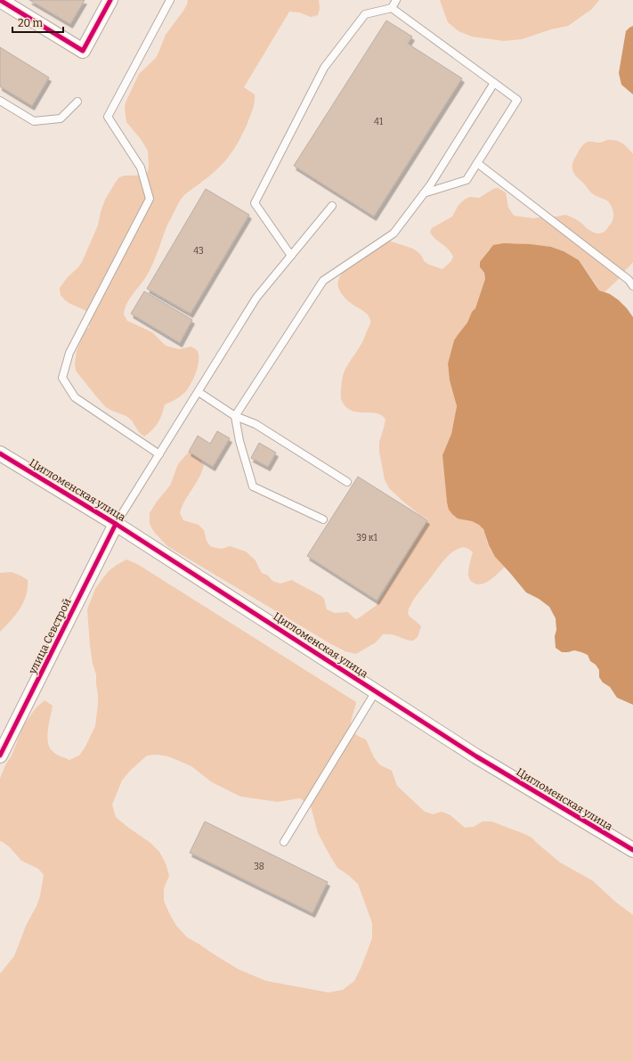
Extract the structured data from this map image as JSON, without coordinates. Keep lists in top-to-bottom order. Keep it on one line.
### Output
{"streets":{"street":["Цигломенская улица","улица Севстрой"]},"crossings":[["Цигломенская улица","улица Севстрой"]],"house_numbers":["41","43","39 к1","38"],"scale_bar":"20 m"}
